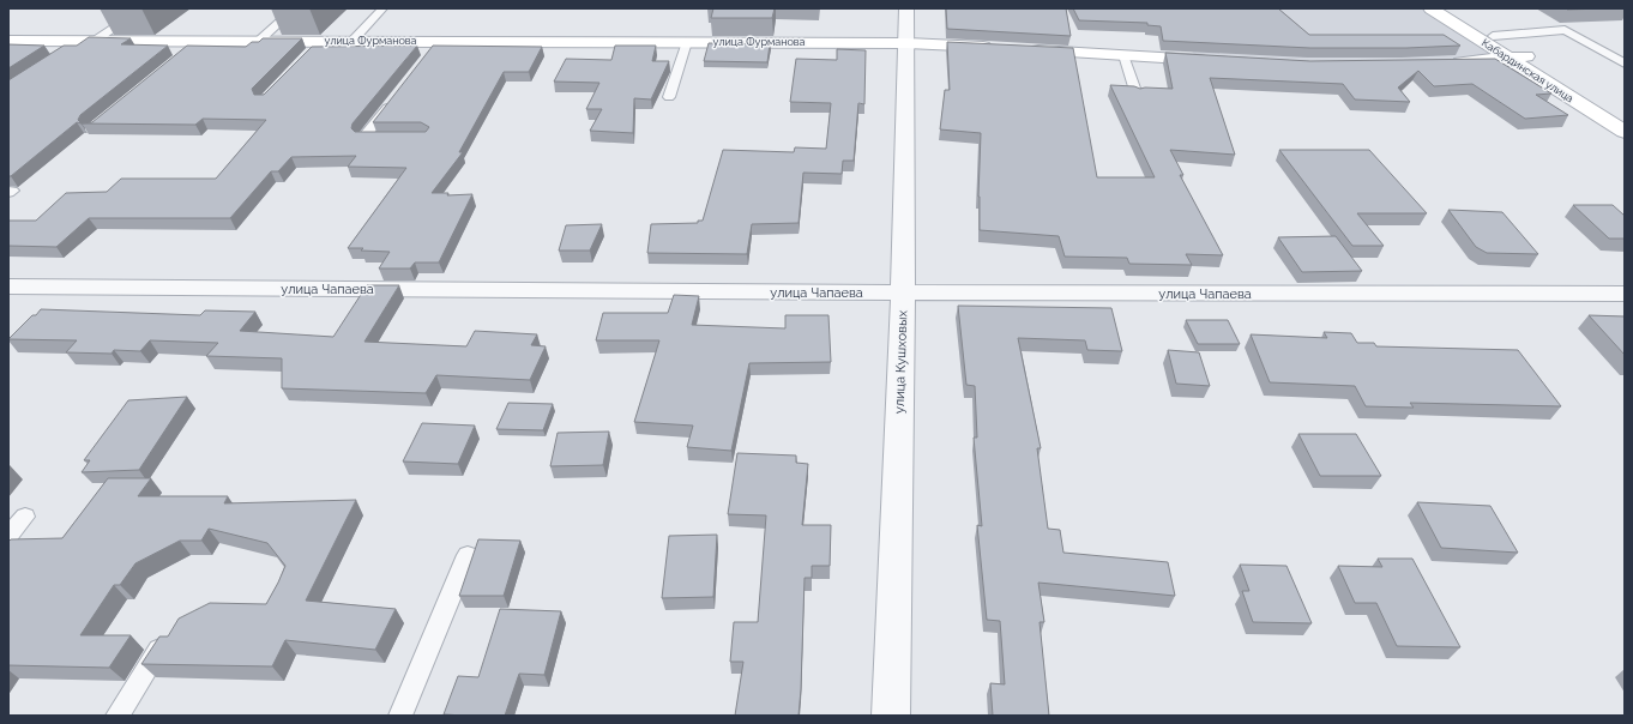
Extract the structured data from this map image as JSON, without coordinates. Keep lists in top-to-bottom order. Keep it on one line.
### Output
{"streets":{"street":["улица Фурманова","Кабардинская улица","улица Чапаева","улица Кушховых"]},"crossings":[["улица Фурманова","улица Кушховых"],["улица Чапаева","улица Кушховых"]]}
